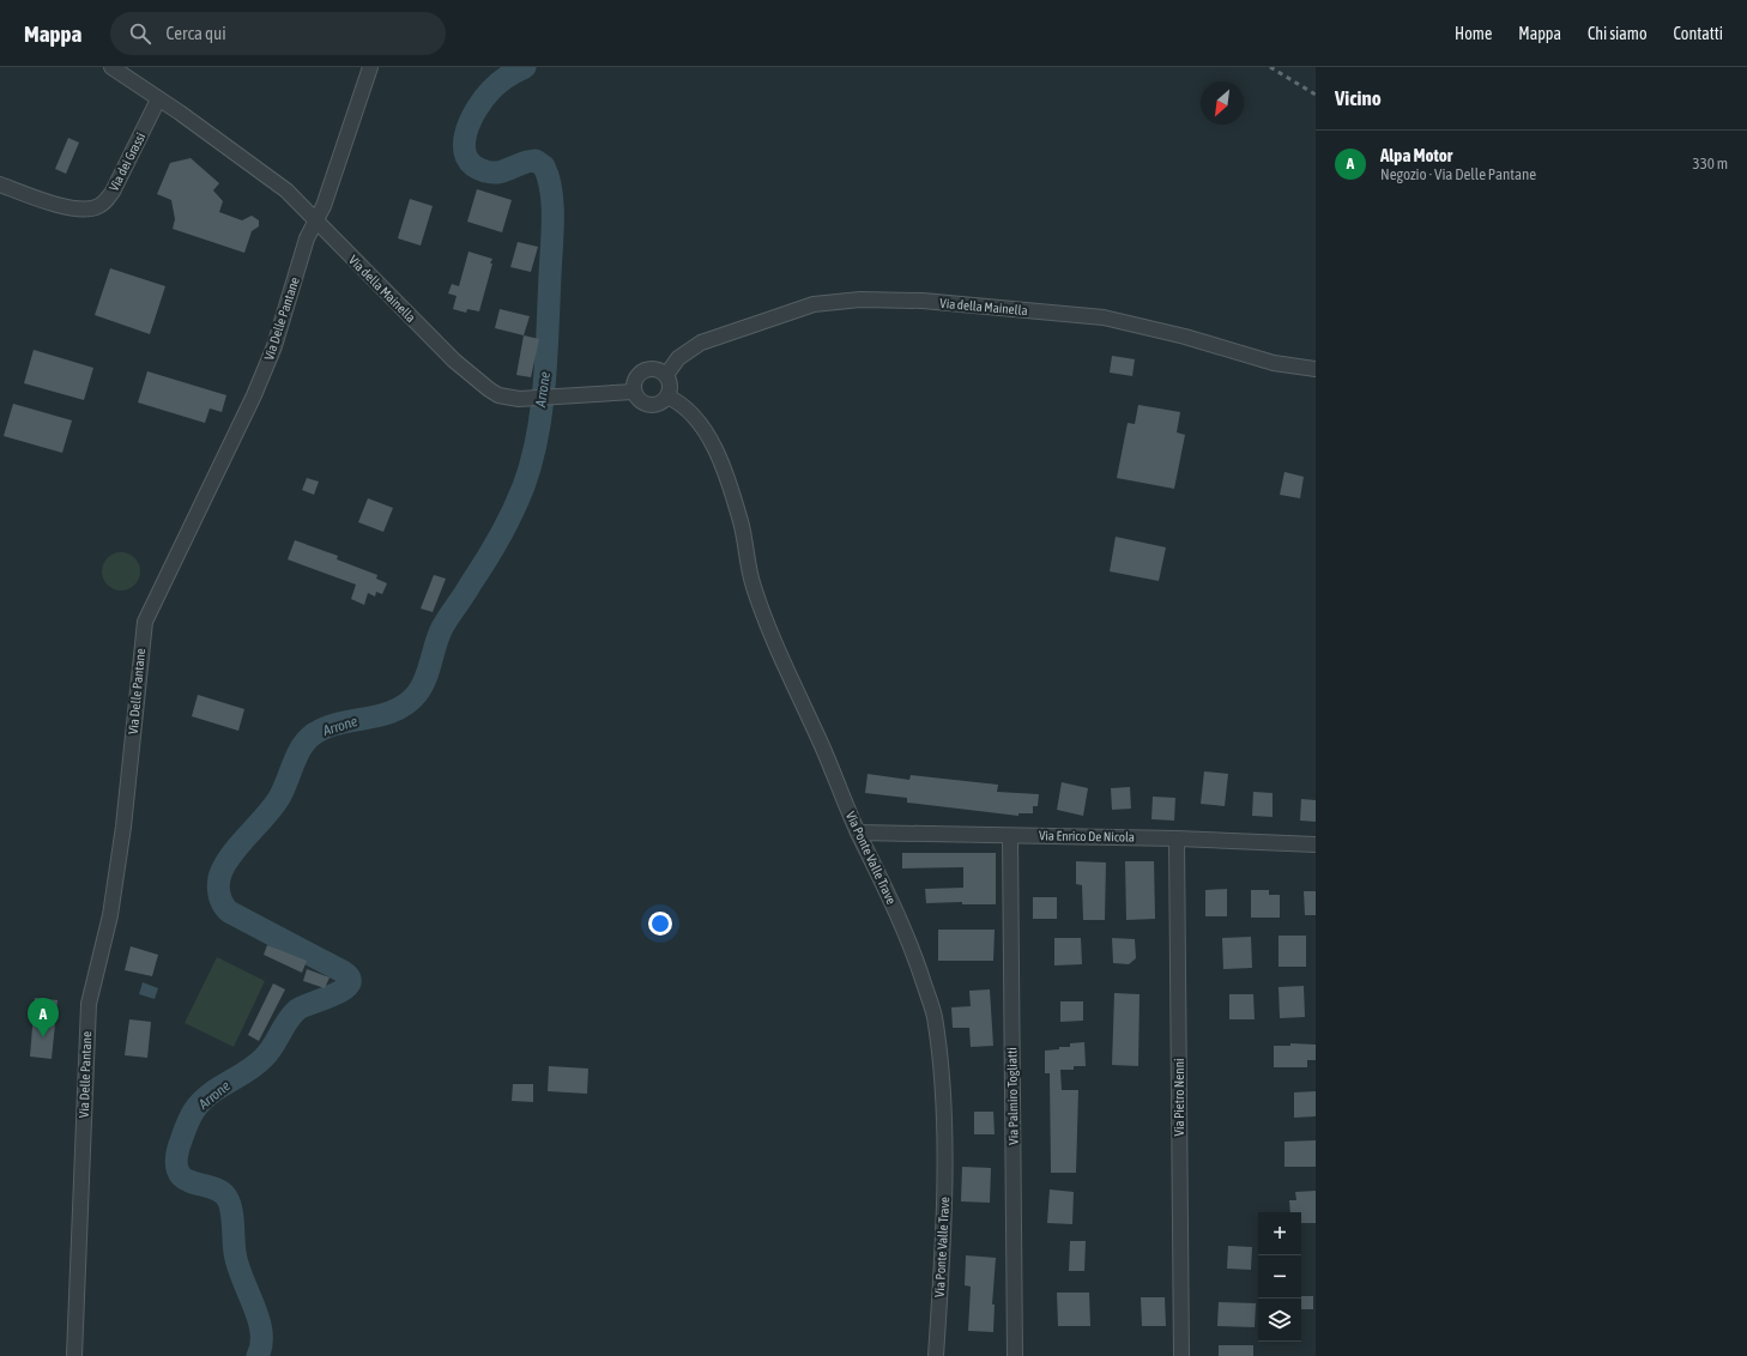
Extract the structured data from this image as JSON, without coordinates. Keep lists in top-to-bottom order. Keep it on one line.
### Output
{"streets":{"street":["Via dei Grassi","Via della Mainella","Via Delle Pantane","Via Enrico De Nicola","Via Ponte Valle Trave","Via Palmiro Togliatti","Via Pietro Nenni"]},"crossings":[["Via dei Grassi","Via della Mainella"],["Via della Mainella","Via Delle Pantane"],["Via della Mainella","Via Ponte Valle Trave"],["Via Enrico De Nicola","Via Ponte Valle Trave"],["Via Enrico De Nicola","Via Palmiro Togliatti"],["Via Enrico De Nicola","Via Pietro Nenni"]],"water":["Arrone"],"north":"bottom left","page":{"header":"Mappa","search":"Cerca qui","nav":["Home","Mappa","Chi siamo","Contatti"],"heading":"Vicino","list":[{"mark":"A","name":"Alpa Motor","note":"Negozio · Via Delle Pantane","value":"330 m"}],"pins":"A","map_buttons":["+","−"]}}
